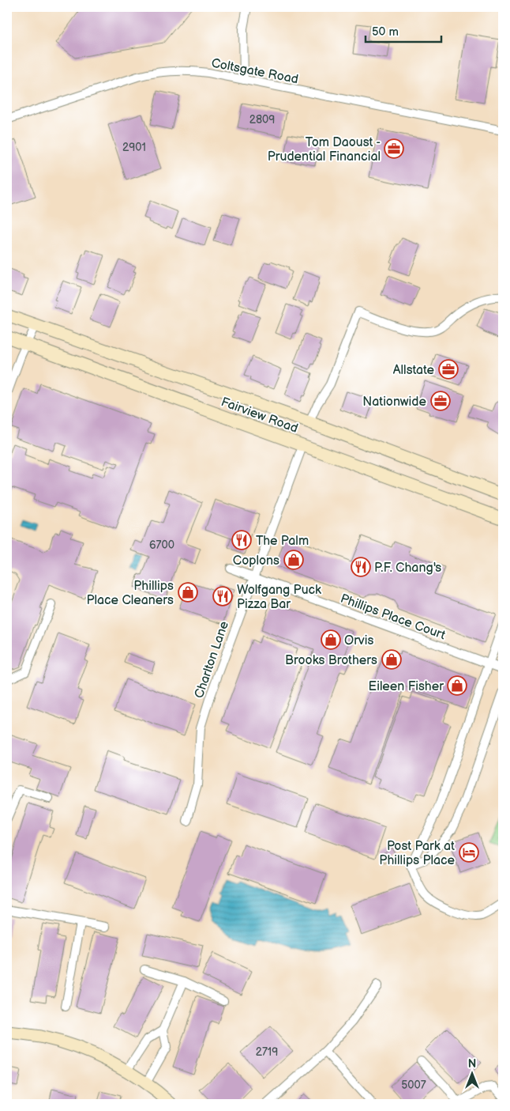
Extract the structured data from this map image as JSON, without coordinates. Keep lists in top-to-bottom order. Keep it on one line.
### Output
{"streets":{"main road":["Fairview Road"],"street":["Coltsgate Road","Phillips Place Court","Charlton Lane"]},"crossings":[["Fairview Road","Charlton Lane"],["Phillips Place Court","Charlton Lane"]],"places":{"office":["Tom Daoust - Prudential Financial","Allstate","Nationwide"],"restaurant":["The Palm","P.F. Chang's","Wolfgang Puck Pizza Bar"],"shop":["Coplons","Phillips Place Cleaners","Orvis","Brooks Brothers","Eileen Fisher"],"hotel":["Post Park at Phillips Place"]},"house_numbers":["2809","2901","6700","2719","5007"],"scale_bar":"50 m","north":"top"}
